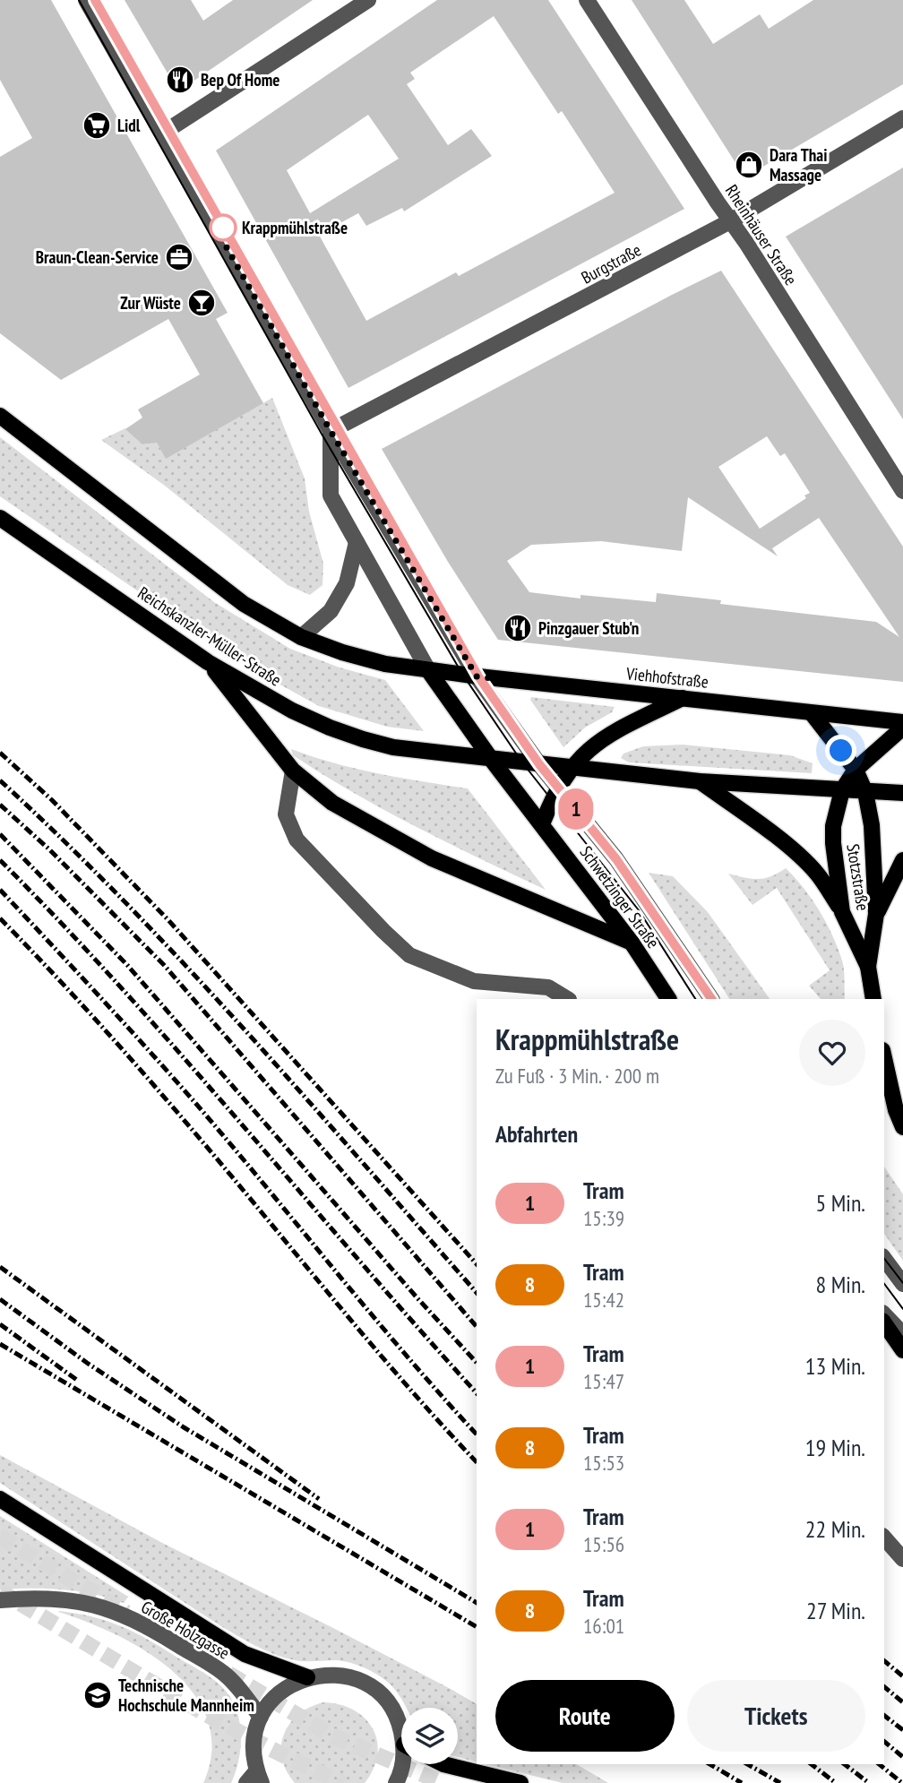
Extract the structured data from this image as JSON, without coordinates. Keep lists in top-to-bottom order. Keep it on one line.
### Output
{"streets":{"main road":["Reichskanzler-Müller-Straße","Viehhofstraße","Stotzstraße","Schwetzinger Straße"],"street":["Rheinhäuser Straße","Burgstraße","Große Holzgasse"]},"crossings":[["Rheinhäuser Straße","Burgstraße"],["Reichskanzler-Müller-Straße","Schwetzinger Straße"],["Viehhofstraße","Stotzstraße"],["Viehhofstraße","Schwetzinger Straße"]],"places":{"restaurant":["Bep Of Home","Pinzgauer Stub'n"],"supermarket":["Lidl"],"shop":["Dara Thai Massage"],"other":["Krappmühlstraße"],"office":["Braun-Clean-Service"],"bar":["Zur Wüste"],"school or university":["Technische Hochschule Mannheim"]},"lines":["tram line 1"],"page":{"on_map":"1","heading":[["Krappmühlstraße","Zu Fuß · 3 Min. · 200 m"],"Abfahrten"],"list":[{"mark":"1","name":"Tram","note":"15:39","value":"5 Min."},{"mark":"8","name":"Tram","note":"15:42","value":"8 Min."},{"mark":"1","name":"Tram","note":"15:47","value":"13 Min."},{"mark":"8","name":"Tram","note":"15:53","value":"19 Min."},{"mark":"1","name":"Tram","note":"15:56","value":"22 Min."},{"mark":"8","name":"Tram","note":"16:01","value":"27 Min."}],"buttons":["Route","Tickets"]}}
